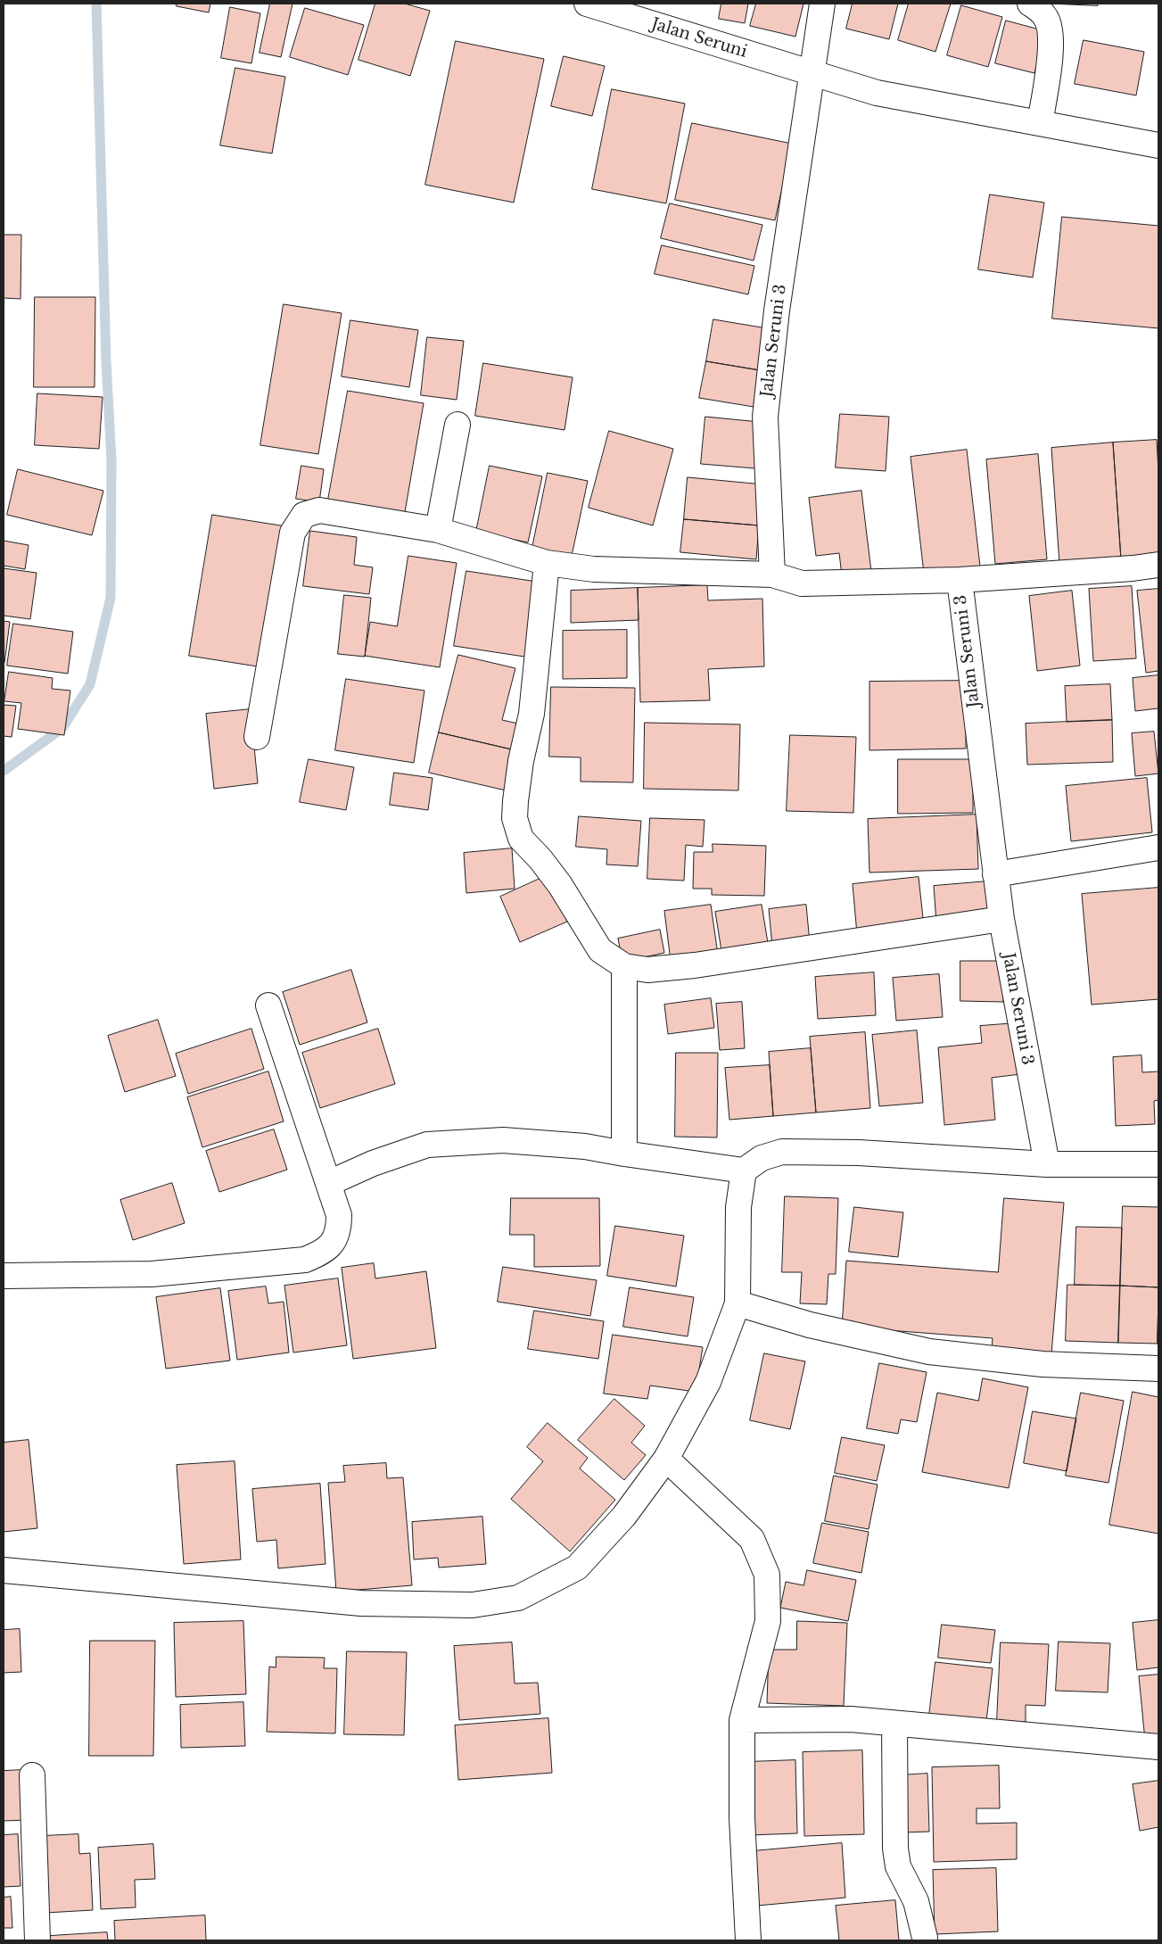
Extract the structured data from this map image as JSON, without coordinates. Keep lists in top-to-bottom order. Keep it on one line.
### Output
{"streets":{"street":["Jalan Seruni","Jalan Seruni 3"]},"crossings":[["Jalan Seruni","Jalan Seruni 3"]]}
